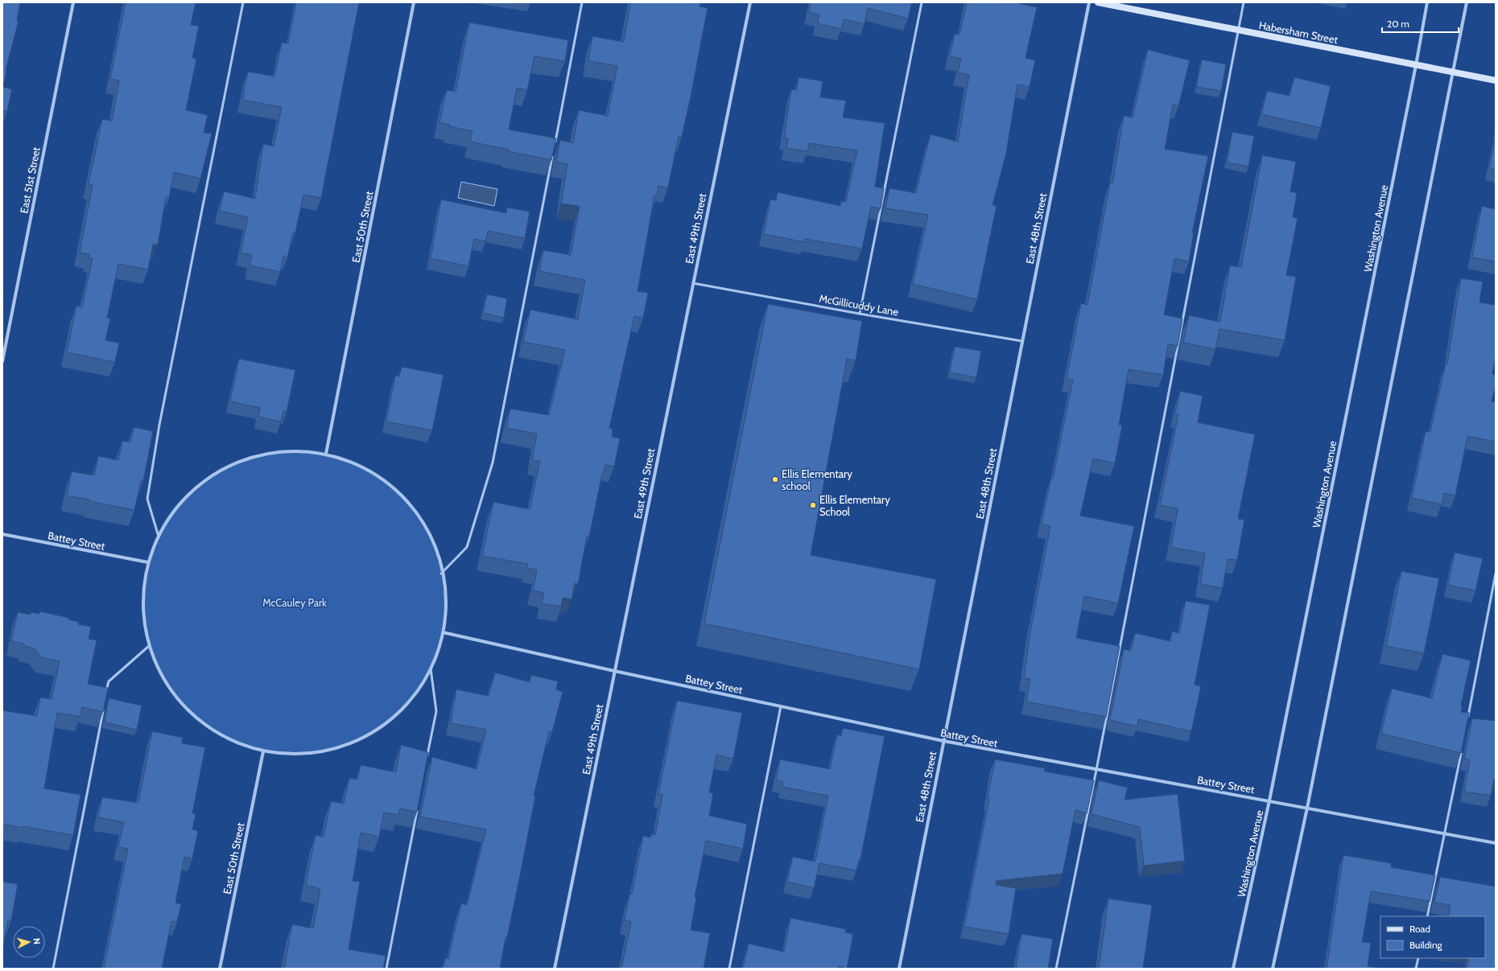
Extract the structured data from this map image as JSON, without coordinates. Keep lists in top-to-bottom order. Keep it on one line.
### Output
{"streets":{"street":["Habersham Street","East 51st Street","East 50th Street","East 49th Street","East 48th Street","Washington Avenue","Battey Street"],"lane":["McGillicuddy Lane"]},"crossings":[["Habersham Street","Washington Avenue"],["East 49th Street","McGillicuddy Lane"],["East 49th Street","Battey Street"],["East 48th Street","McGillicuddy Lane"],["East 48th Street","Battey Street"],["Washington Avenue","Battey Street"]],"parks":["McCauley Park"],"places":["Ellis Elementary school","Ellis Elementary School"],"legend":["Road","Building"],"scale_bar":"20 m","north":"right"}
